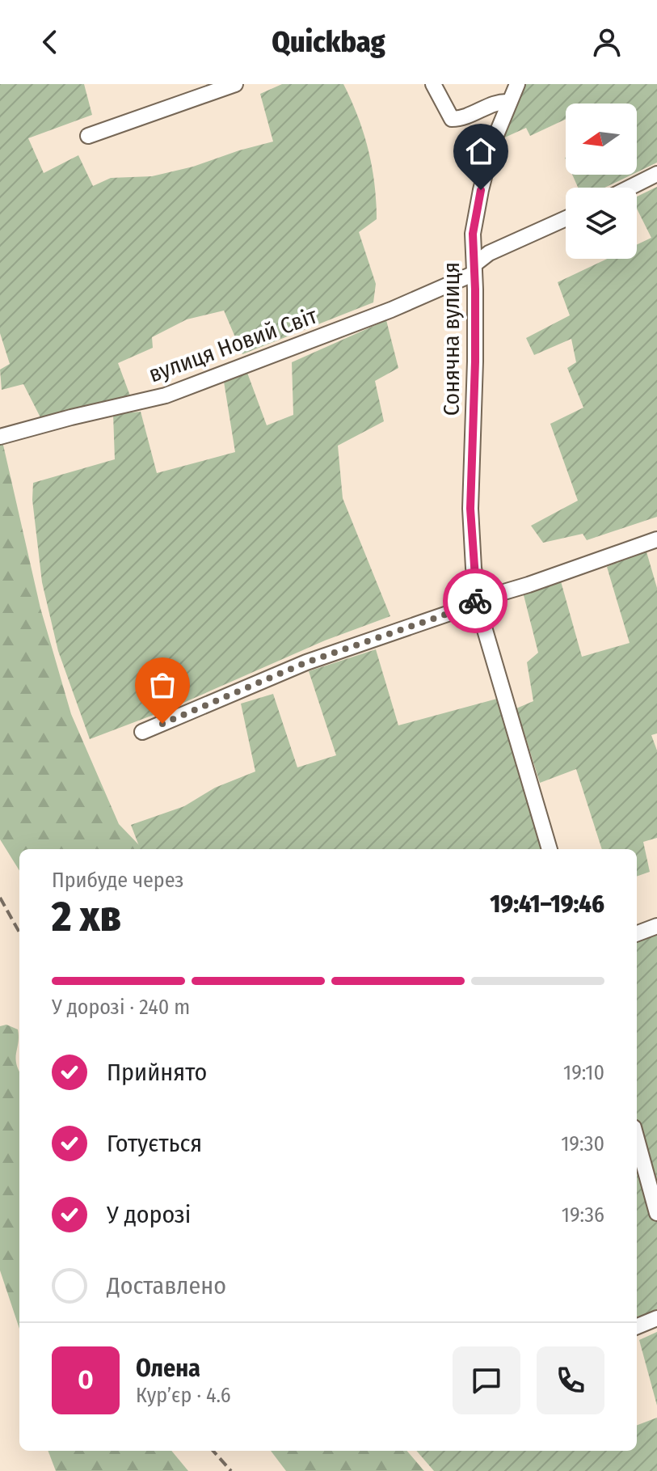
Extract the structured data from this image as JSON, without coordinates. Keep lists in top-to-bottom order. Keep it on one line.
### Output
{"streets":{"street":["Сонячна вулиця","вулиця Новий Світ"]},"crossings":[["Сонячна вулиця","вулиця Новий Світ"]],"north":"left","page":{"header":"Quickbag","heading":["2 хв","Прибуде через","19:41–19:46"],"panel":["Олена","Кур’єр · 4.6"],"bar":"У дорозі · 240 m","list":[["Прийнято","19:10"],["Готується","19:30"],["У дорозі","19:36"],"Доставлено"],"round":"О"}}
